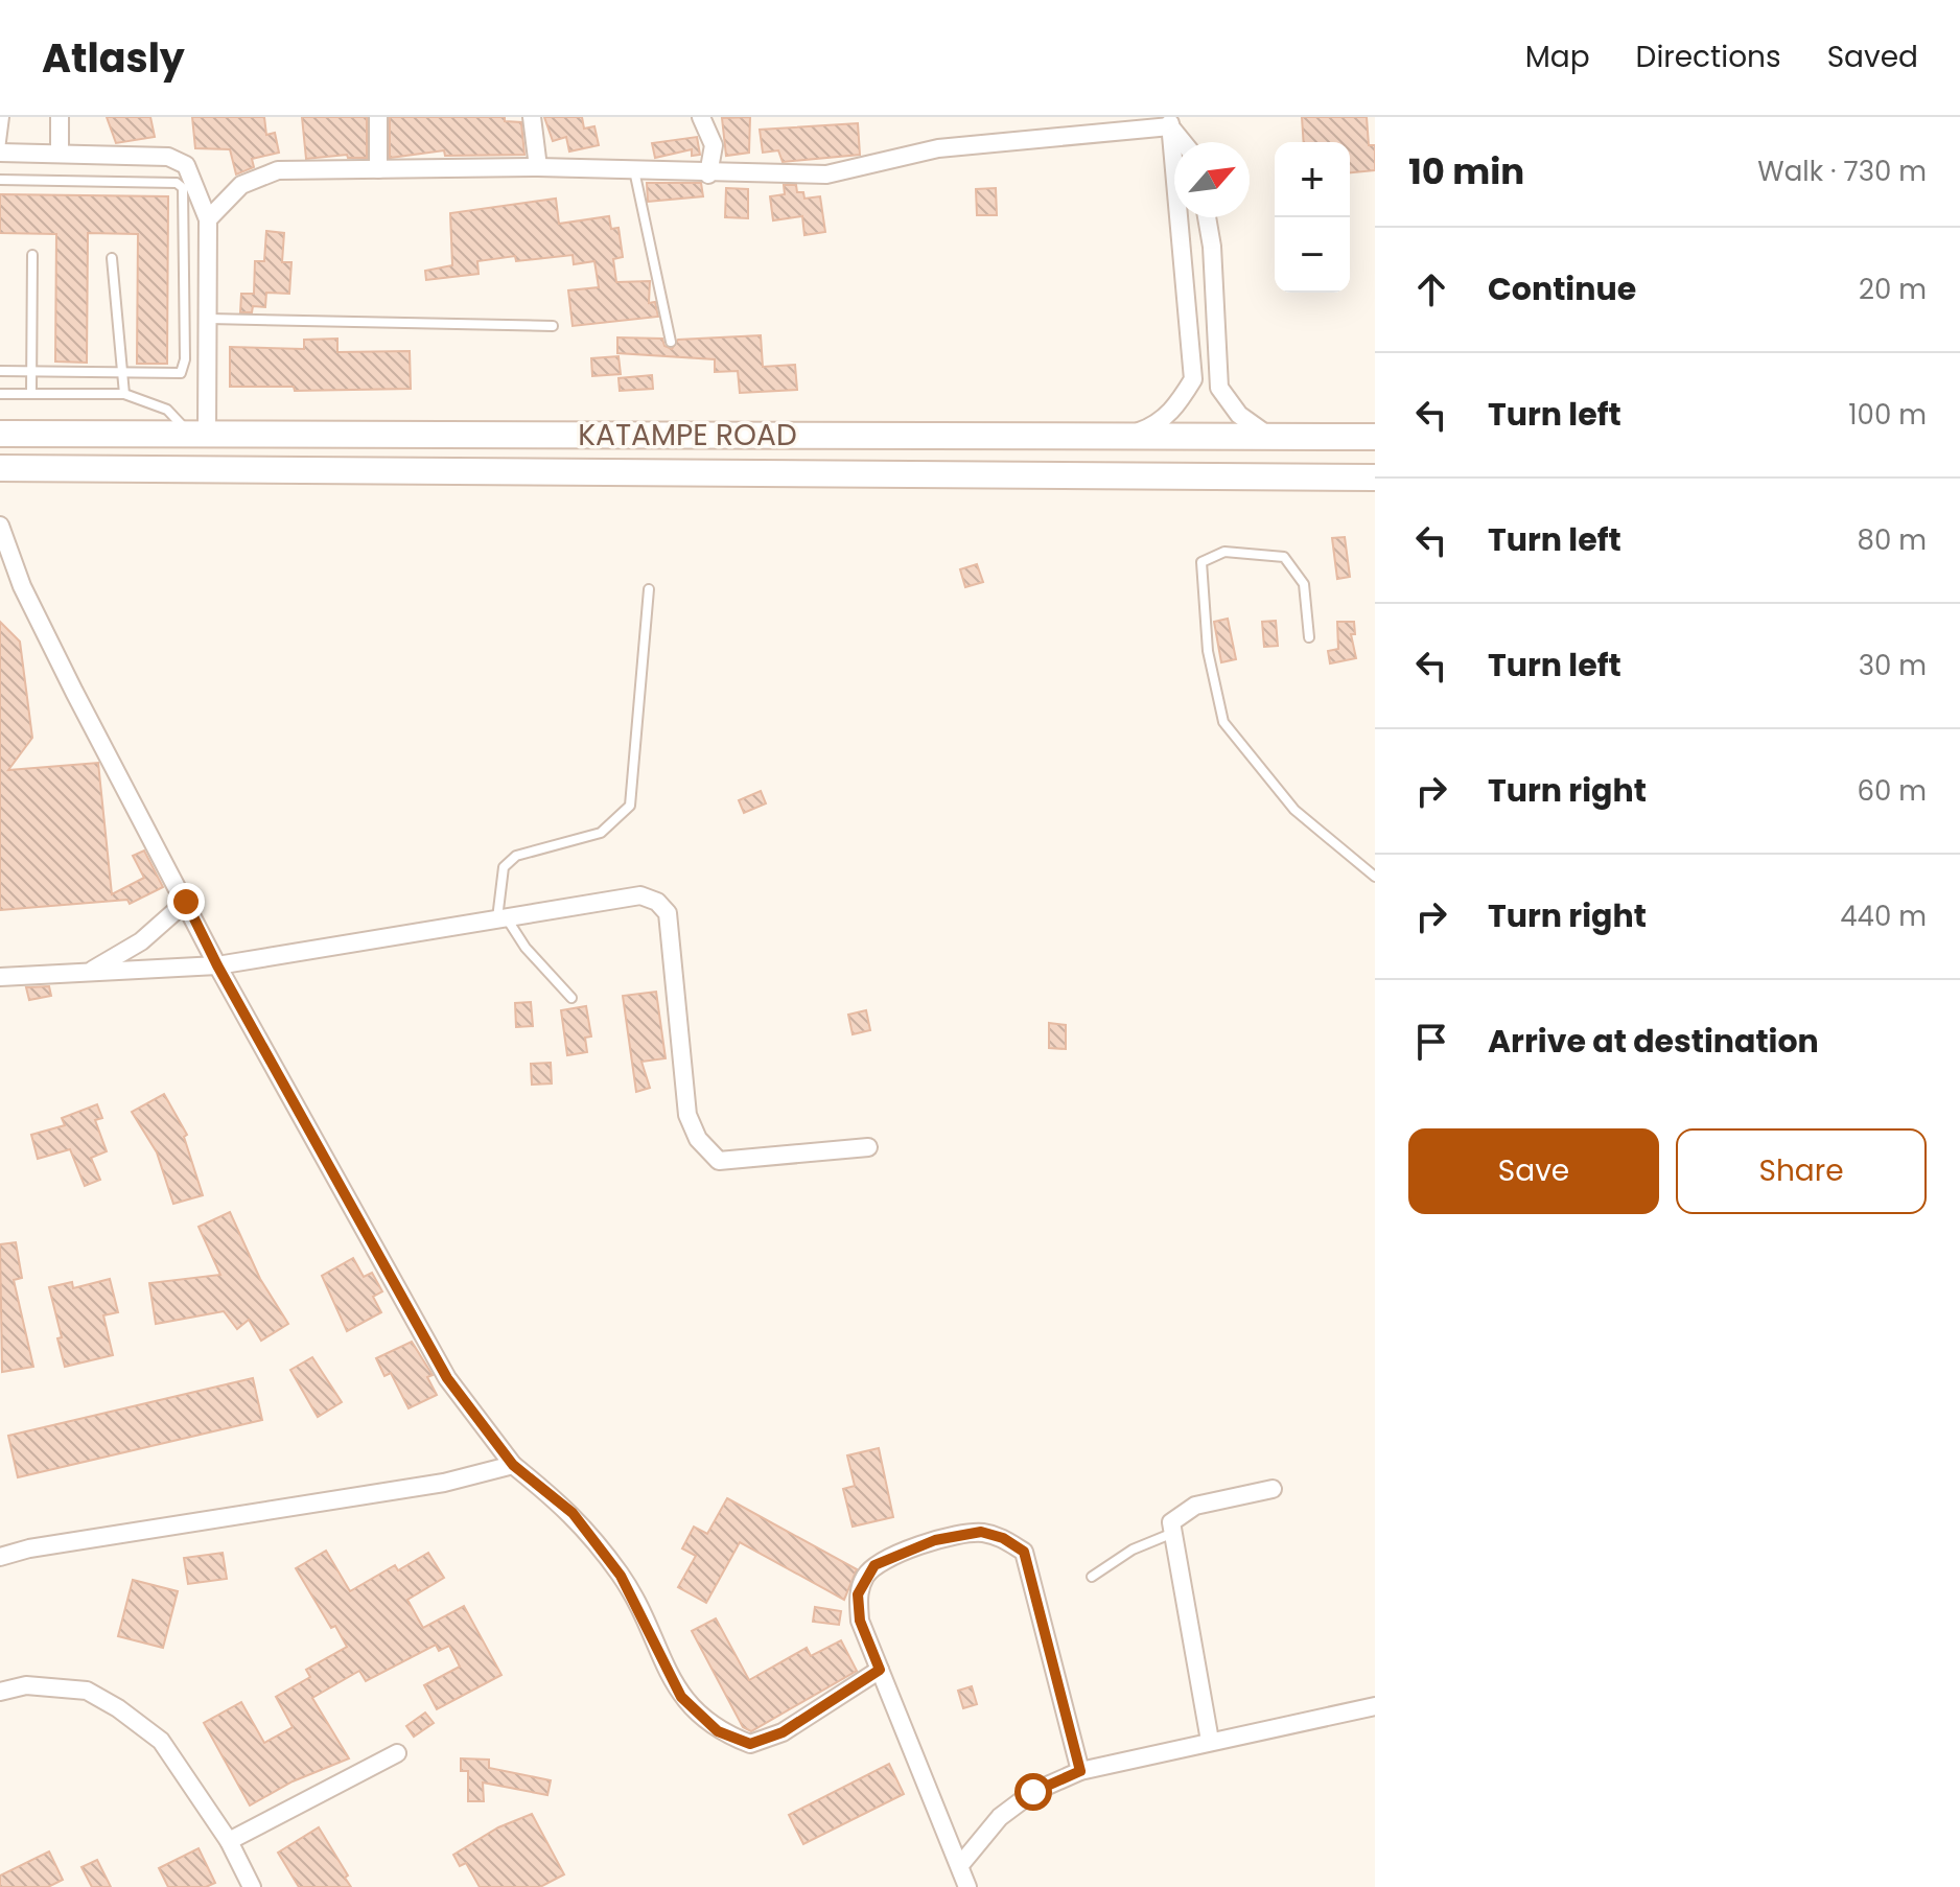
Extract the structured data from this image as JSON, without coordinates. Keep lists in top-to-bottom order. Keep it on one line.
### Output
{"streets":{"main road":["KATAMPE ROAD"]},"north":"top right","page":{"header":"Atlasly","nav":["Map","Directions","Saved"],"heading":["10 min","Walk · 730 m"],"map_buttons":["+","−"],"list":[["Continue","20 m"],["Turn left","100 m"],["Turn left","80 m"],["Turn left","30 m"],["Turn right","60 m"],["Turn right","440 m"],"Arrive at destination"],"buttons":["Save","Share"]}}
